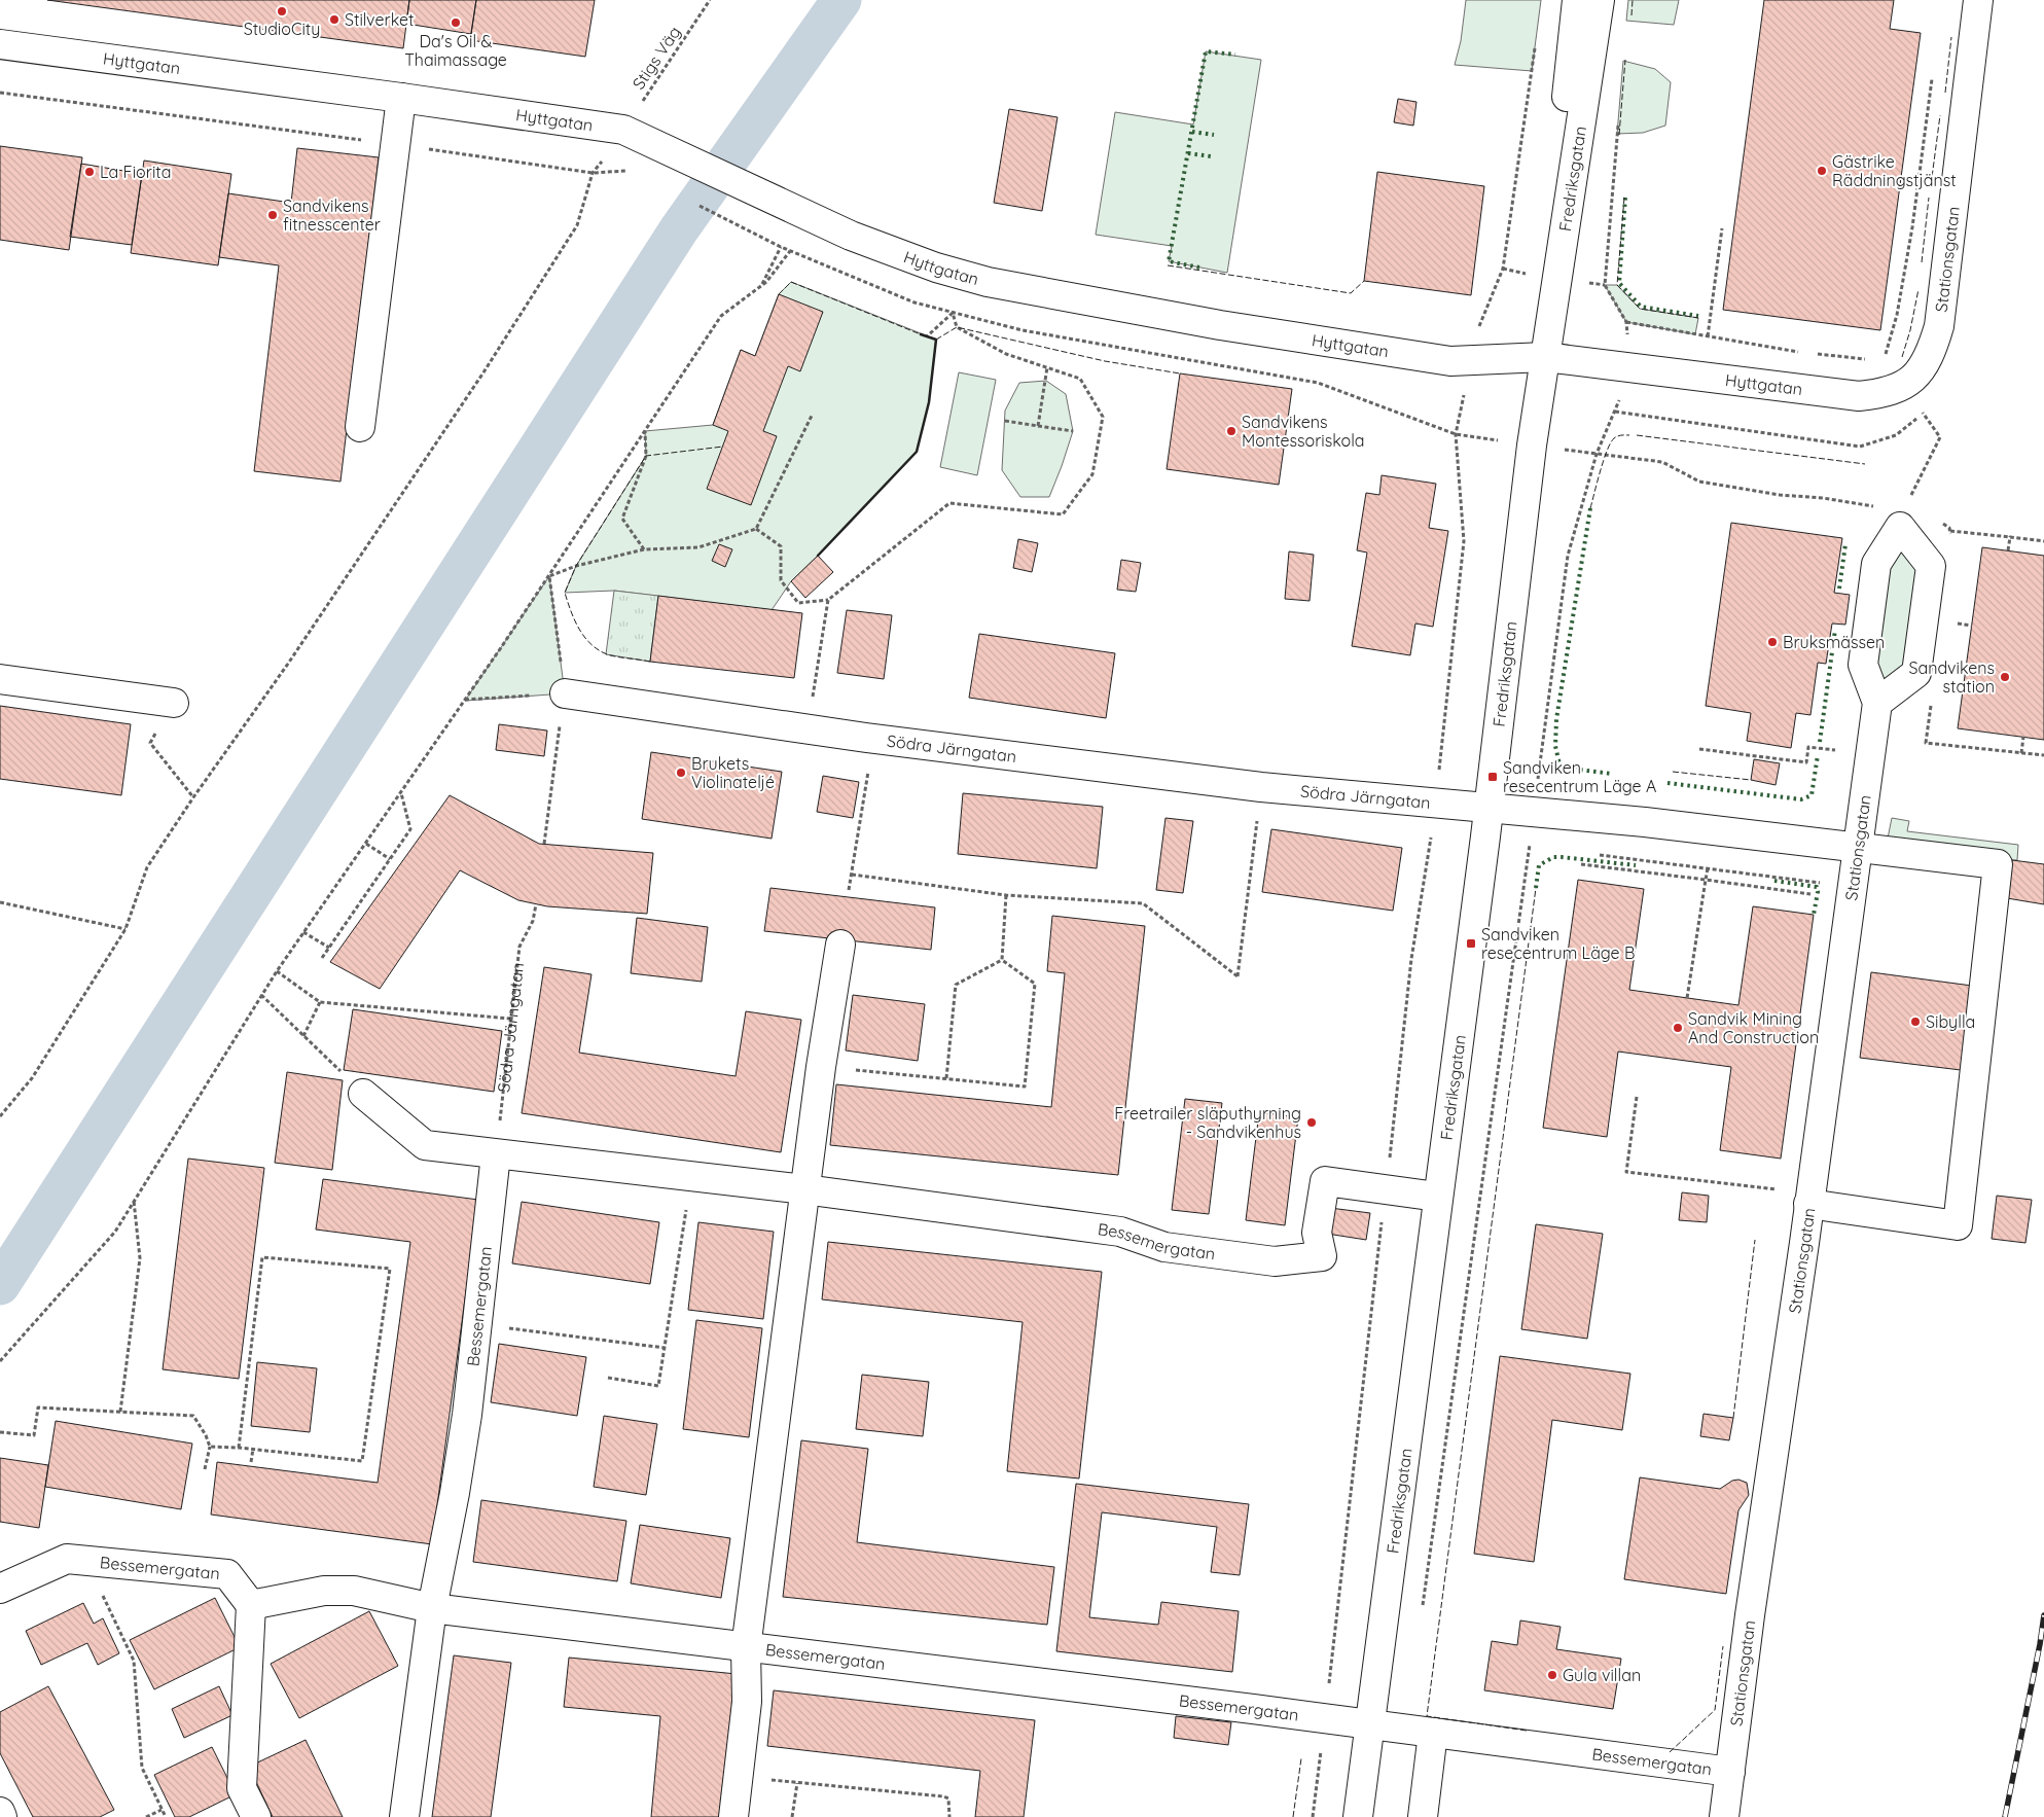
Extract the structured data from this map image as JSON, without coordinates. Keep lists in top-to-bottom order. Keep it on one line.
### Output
{"streets":{"street":["Hyttgatan","Fredriksgatan","Stationsgatan","Södra Järngatan","Bessemergatan"],"path":["Stigs Väg"]},"crossings":[["Stigs Väg","Hyttgatan"],["Hyttgatan","Fredriksgatan"],["Hyttgatan","Stationsgatan"],["Fredriksgatan","Södra Järngatan"],["Fredriksgatan","Bessemergatan"],["Stationsgatan","Södra Järngatan"],["Stationsgatan","Bessemergatan"],["Södra Järngatan","Bessemergatan"]],"places":{"other":["StudioCity","Stilverket","Da's Oil & Thaimassage","Gästrike Räddningstjänst","La Fiorita","Sandvikens fitnesscenter","Sandvikens Montessoriskola","Bruksmässen","Sandvikens station","Brukets Violinateljé","Sibylla","Sandvik Mining And Construction","Freetrailer släputhyrning - Sandvikenhus","Gula villan"],"transit":["Sandviken resecentrum Läge A","Sandviken resecentrum Läge B"]}}
